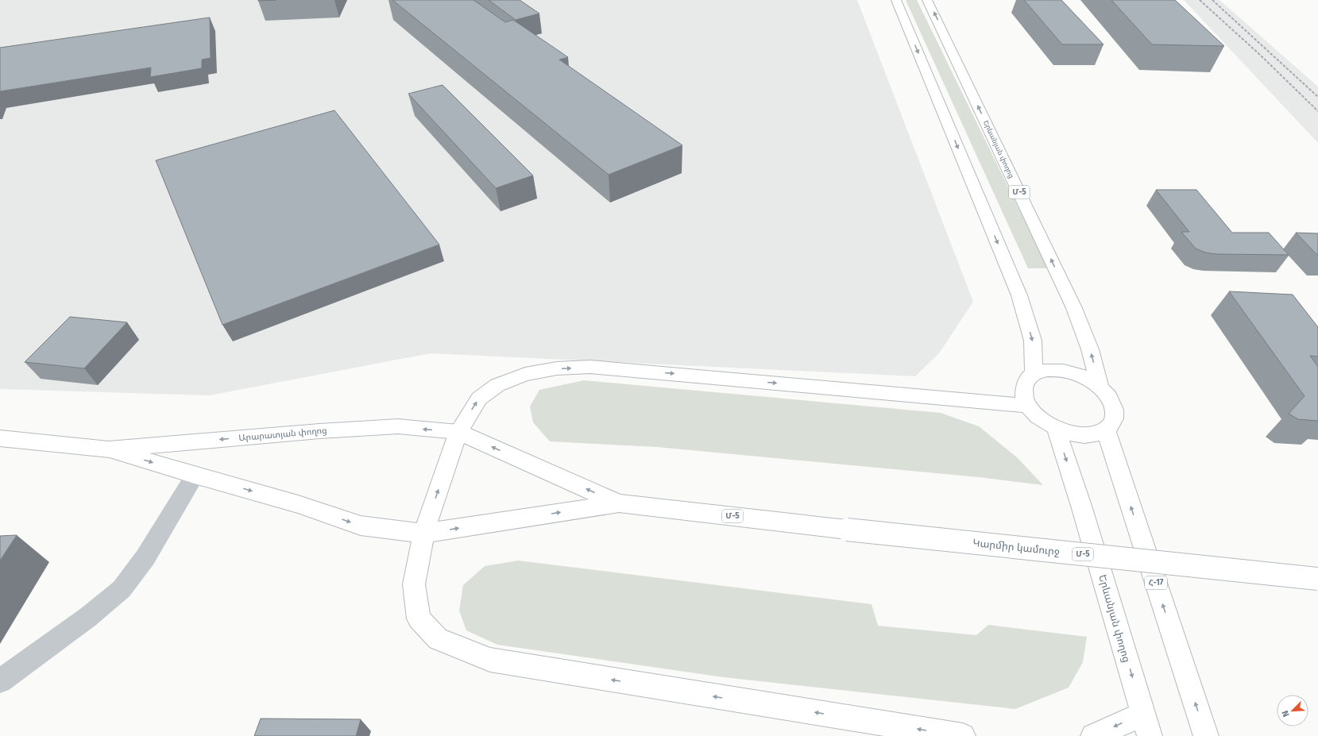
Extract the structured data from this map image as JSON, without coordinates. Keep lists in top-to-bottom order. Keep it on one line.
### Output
{"streets":{"main road":["Երևանյան փողոց","Մ-5","Արարատյան փողոց","Կարմիր կամուրջ","Հ-17"]},"crossings":[["Երևանյան փողոց","Հ-17"],["Մ-5","Արարատյան փողոց"],["Մ-5","Կարմիր կամուրջ"]],"north":"bottom left"}
